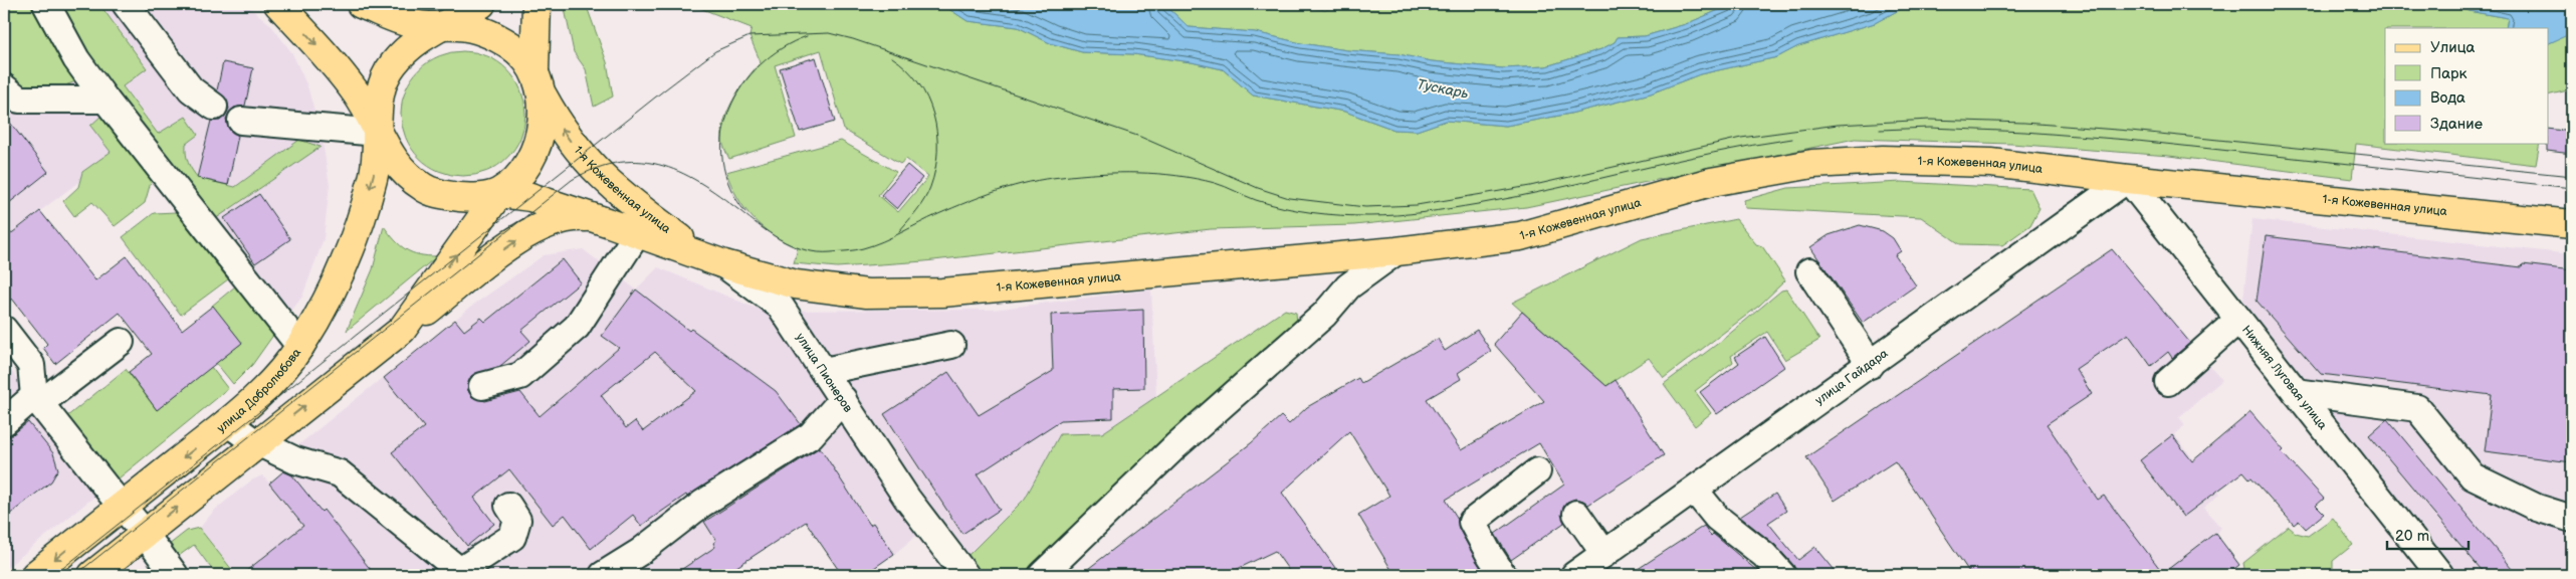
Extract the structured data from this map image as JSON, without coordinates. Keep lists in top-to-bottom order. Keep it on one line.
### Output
{"streets":{"main road":["1-я Кожевенная улица","улица Добролюбова"],"street":["улица Пионеров","Нижняя Луговая улица","улица Гайдара"]},"crossings":[["1-я Кожевенная улица","улица Пионеров"],["1-я Кожевенная улица","Нижняя Луговая улица"],["1-я Кожевенная улица","улица Гайдара"],["1-я Кожевенная улица","улица Добролюбова"],["Нижняя Луговая улица","улица Гайдара"]],"water":["Тускарь"],"legend":["Улица","Парк","Вода","Здание"],"scale_bar":"20 m"}
